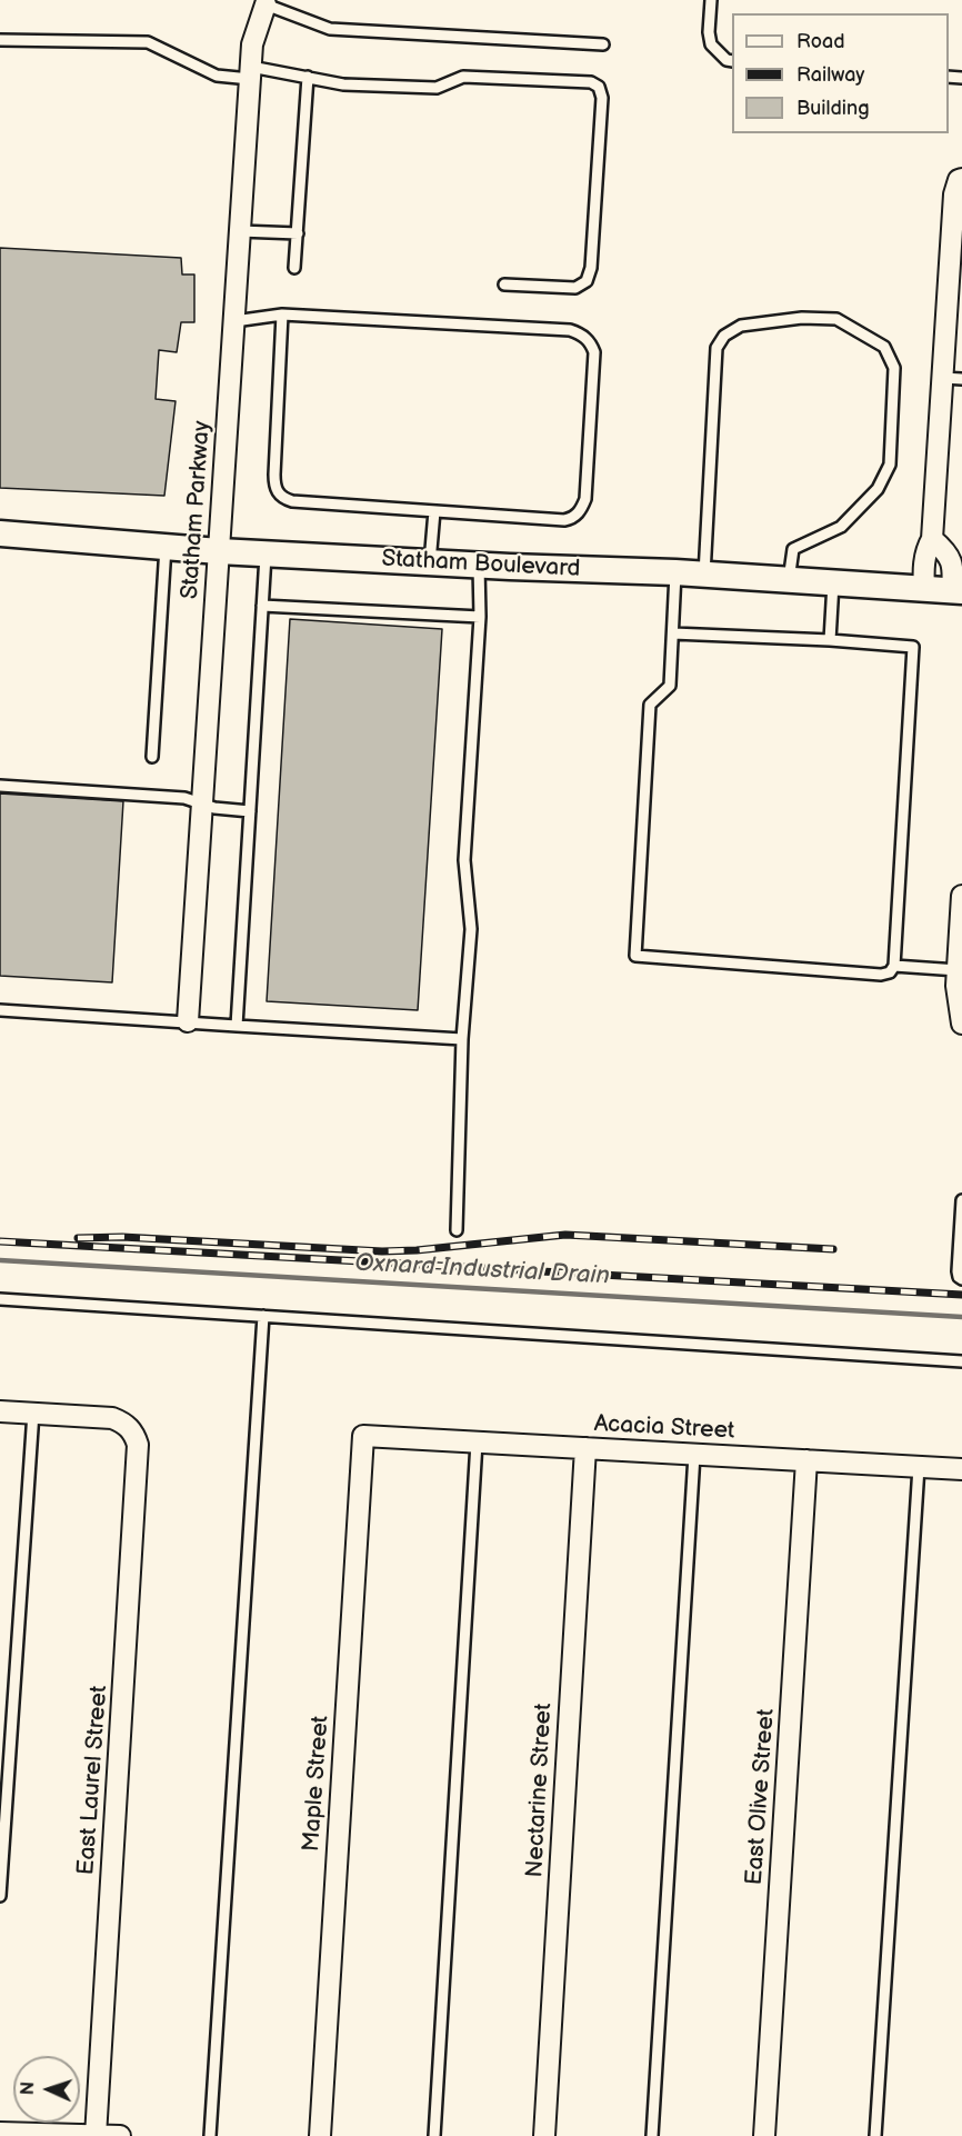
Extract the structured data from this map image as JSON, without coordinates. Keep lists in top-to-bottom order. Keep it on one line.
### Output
{"streets":{"street":["Statham Parkway","Statham Boulevard","Acacia Street","East Laurel Street","Maple Street","Nectarine Street","East Olive Street"]},"crossings":[["Statham Parkway","Statham Boulevard"],["Acacia Street","Maple Street"],["Acacia Street","Nectarine Street"],["Acacia Street","East Olive Street"]],"water":["Oxnard Industrial Drain"],"legend":["Road","Railway","Building"],"north":"left"}
